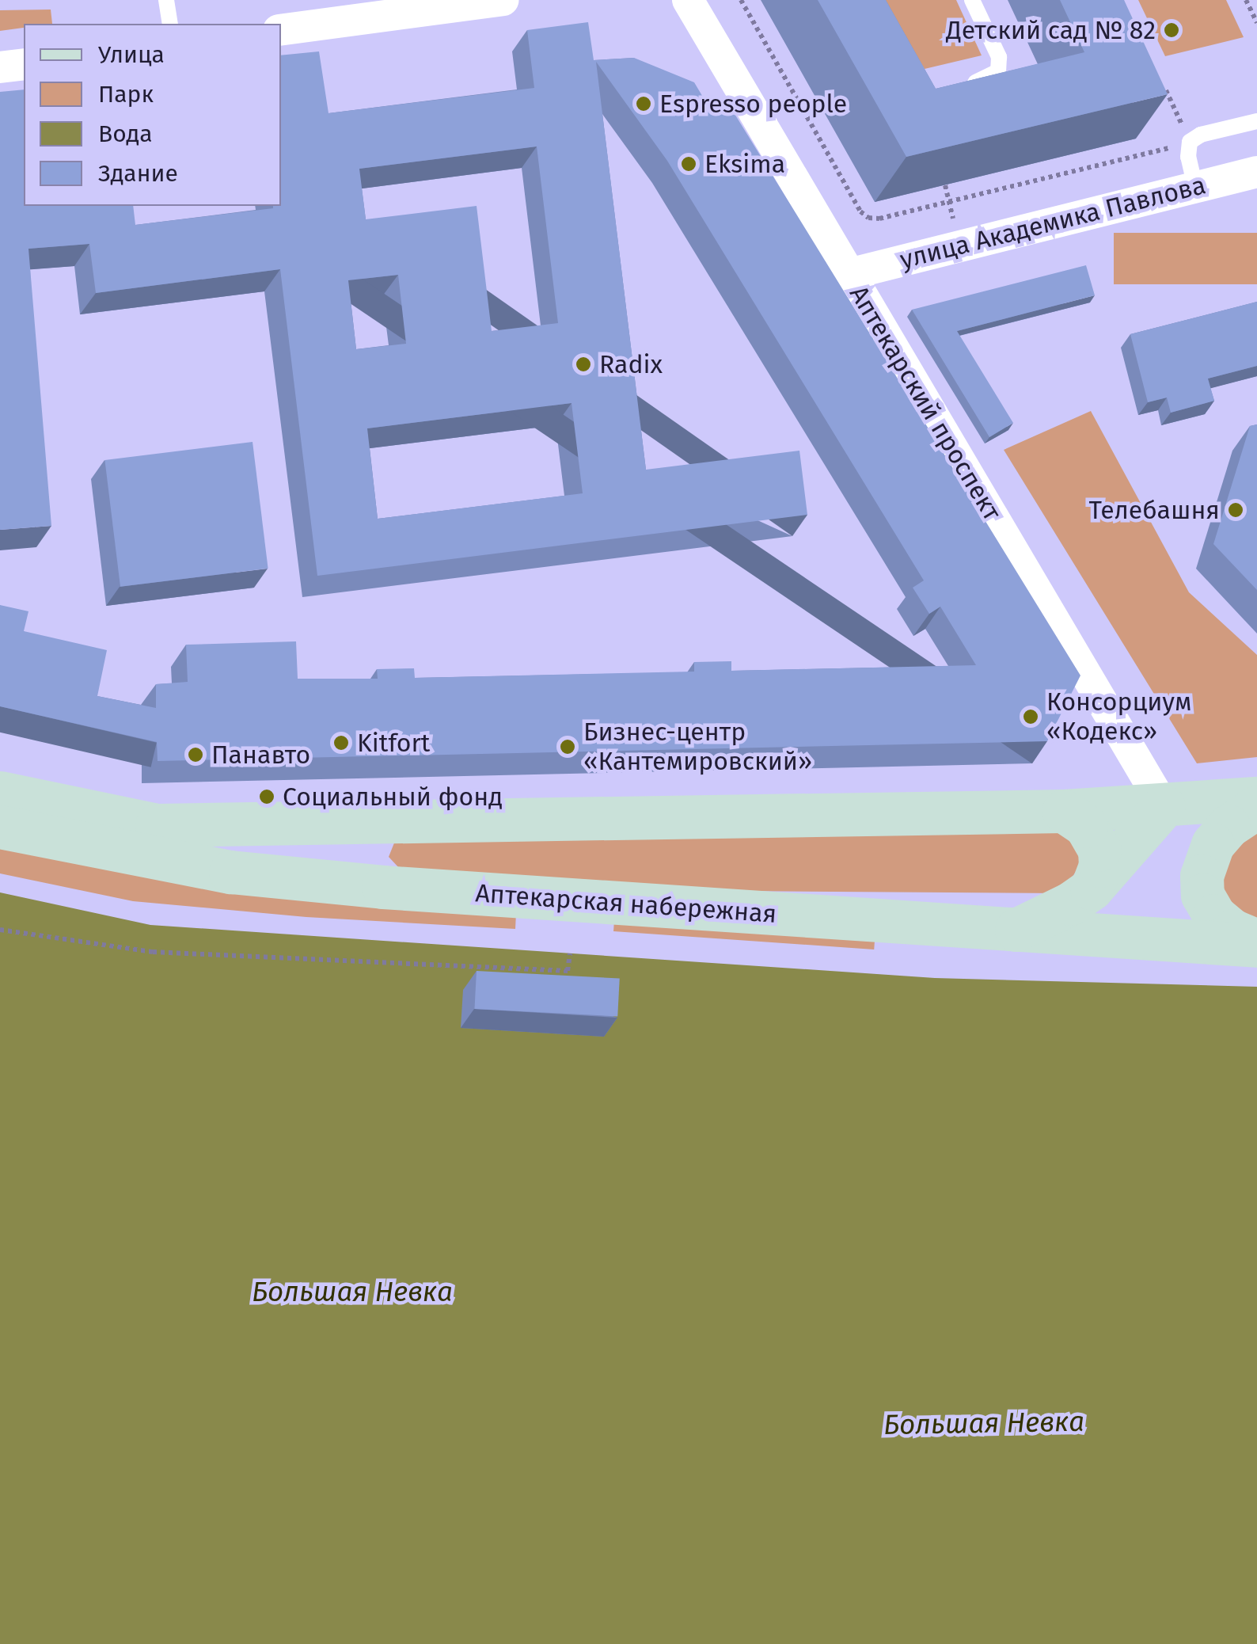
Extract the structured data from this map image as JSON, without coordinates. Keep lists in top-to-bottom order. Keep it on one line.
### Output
{"streets":{"street":["улица Академика Павлова","Аптекарский проспект","Аптекарская набережная"]},"crossings":[["улица Академика Павлова","Аптекарский проспект"]],"water":["Большая Невка"],"places":["Детский сад № 82","Espresso people","Eksima","Radix","Телебашня","Консорциум «Кодекс»","Kitfort","Бизнес-центр «Кантемировский»","Панавто","Социальный фонд"],"legend":["Улица","Парк","Вода","Здание"]}
